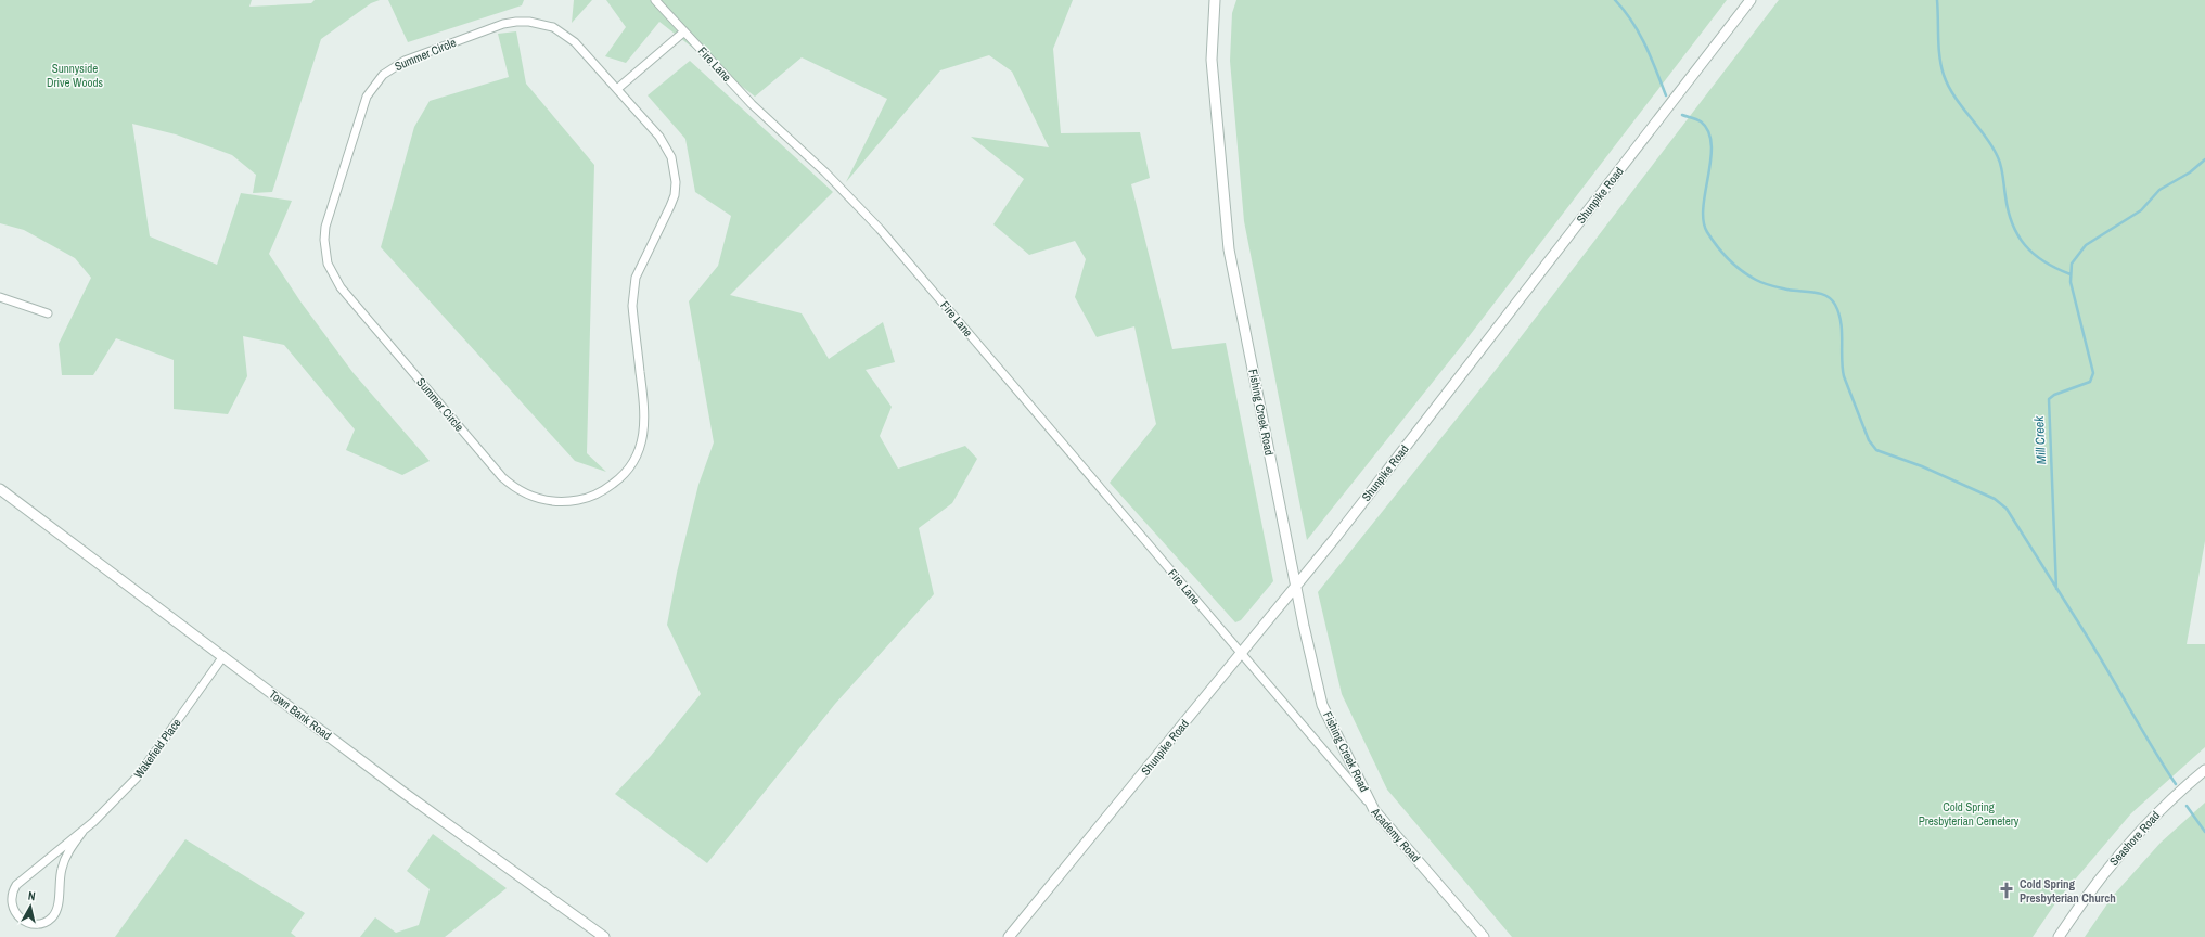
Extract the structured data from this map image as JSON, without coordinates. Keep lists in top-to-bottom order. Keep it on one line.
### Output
{"streets":{"street":["Summer Circle","Fire Lane","Shunpike Road","Fishing Creek Road","Town Bank Road","Wakefield Place","Academy Road","Seashore Road"]},"crossings":[["Fire Lane","Shunpike Road"],["Fire Lane","Academy Road"],["Shunpike Road","Fishing Creek Road"],["Shunpike Road","Academy Road"],["Fishing Creek Road","Academy Road"],["Town Bank Road","Wakefield Place"]],"water":["Mill Creek"],"parks":["Sunnyside Drive Woods","Cold Spring Presbyterian Cemetery"],"places":{"church":["Cold Spring Presbyterian Church"]},"north":"top"}
